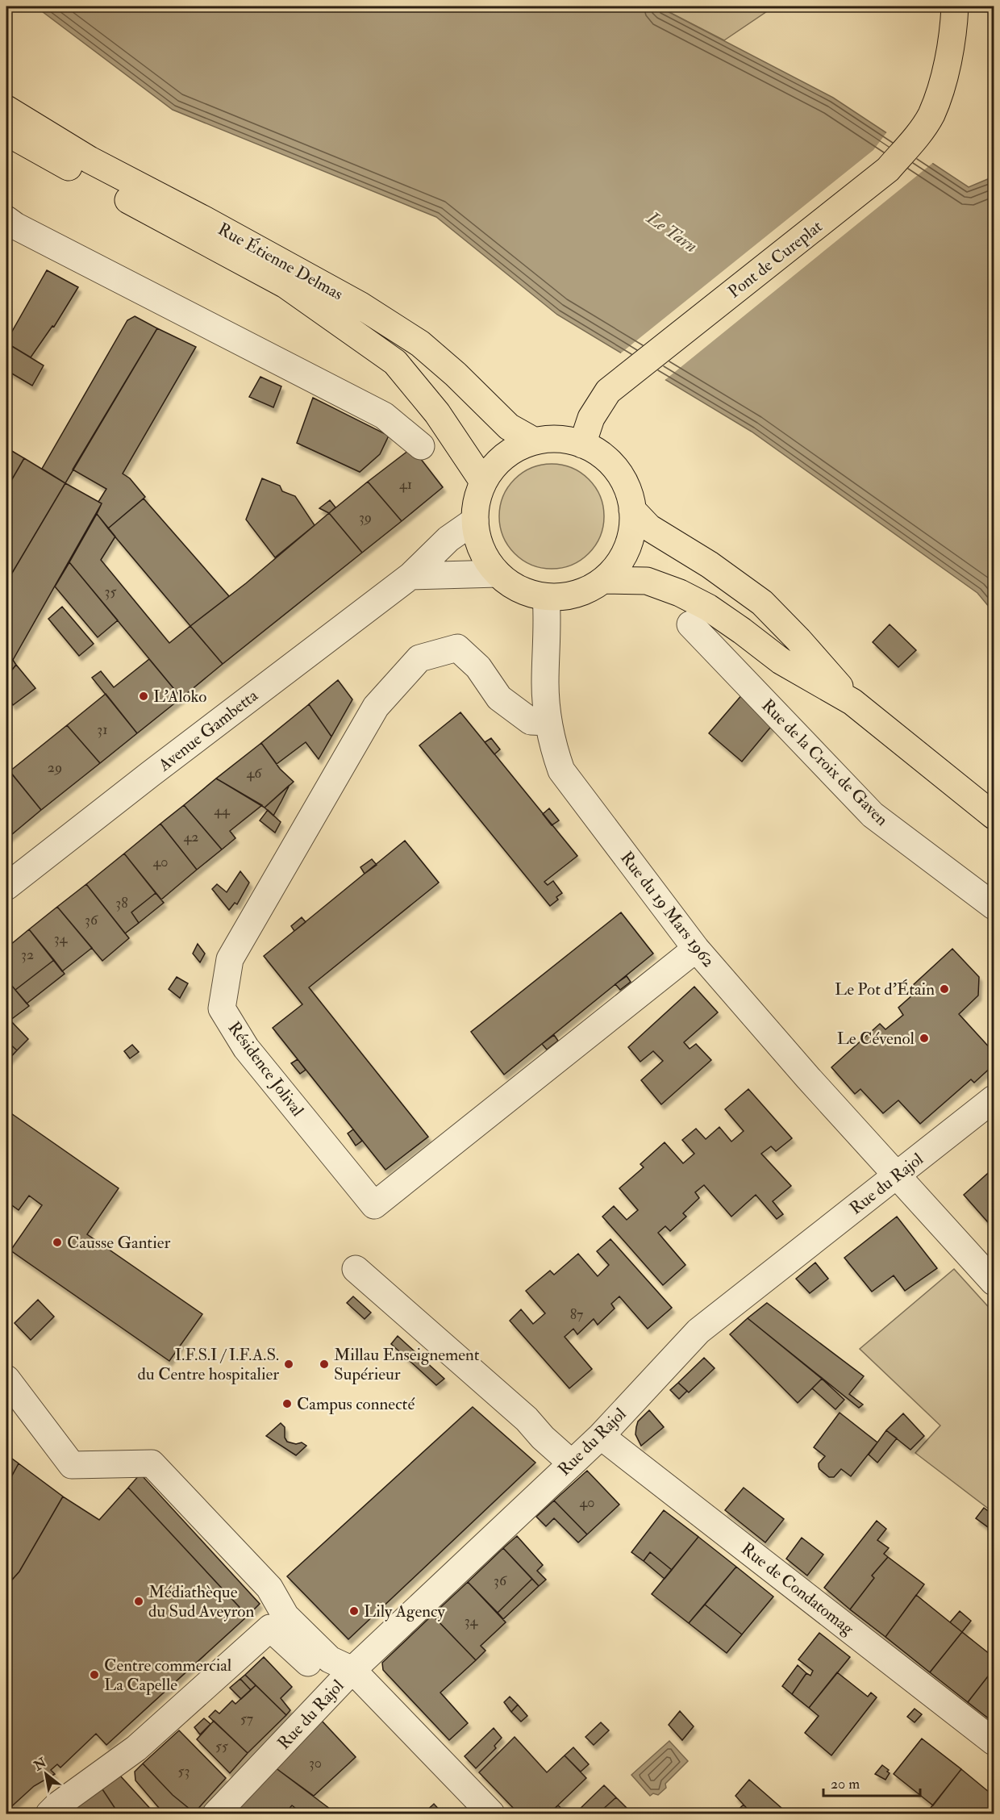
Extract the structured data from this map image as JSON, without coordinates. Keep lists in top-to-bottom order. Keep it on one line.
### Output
{"streets":{"main road":["Pont de Cureplat","Rue Étienne Delmas"],"street":["Avenue Gambetta","Rue de la Croix de Gaven","Rue du 19 Mars 1962","Résidence Jolival","Rue du Rajol","Rue de Condatomag"]},"crossings":[["Pont de Cureplat","Rue Étienne Delmas"],["Pont de Cureplat","Avenue Gambetta"],["Pont de Cureplat","Rue du 19 Mars 1962"],["Rue Étienne Delmas","Avenue Gambetta"],["Rue Étienne Delmas","Rue du 19 Mars 1962"],["Avenue Gambetta","Rue du 19 Mars 1962"],["Rue du 19 Mars 1962","Résidence Jolival"],["Rue du 19 Mars 1962","Rue du Rajol"],["Rue du Rajol","Rue de Condatomag"]],"water":["Le Tarn"],"places":["L'Aloko","Le Pot d'Étain","Le Cévenol","Causse Gantier","I.F.S.I / I.F.A.S. du Centre hospitalier","Millau Enseignement Supérieur","Campus connecté","Médiathèque du Sud Aveyron","Lily Agency","Centre commercial La Capelle"],"house_numbers":["41","39","35","31","29","46","44","42","40","38","36","34","32","87","40","36","34","57","55","30","53"],"scale_bar":"20 m","north":"top left"}
